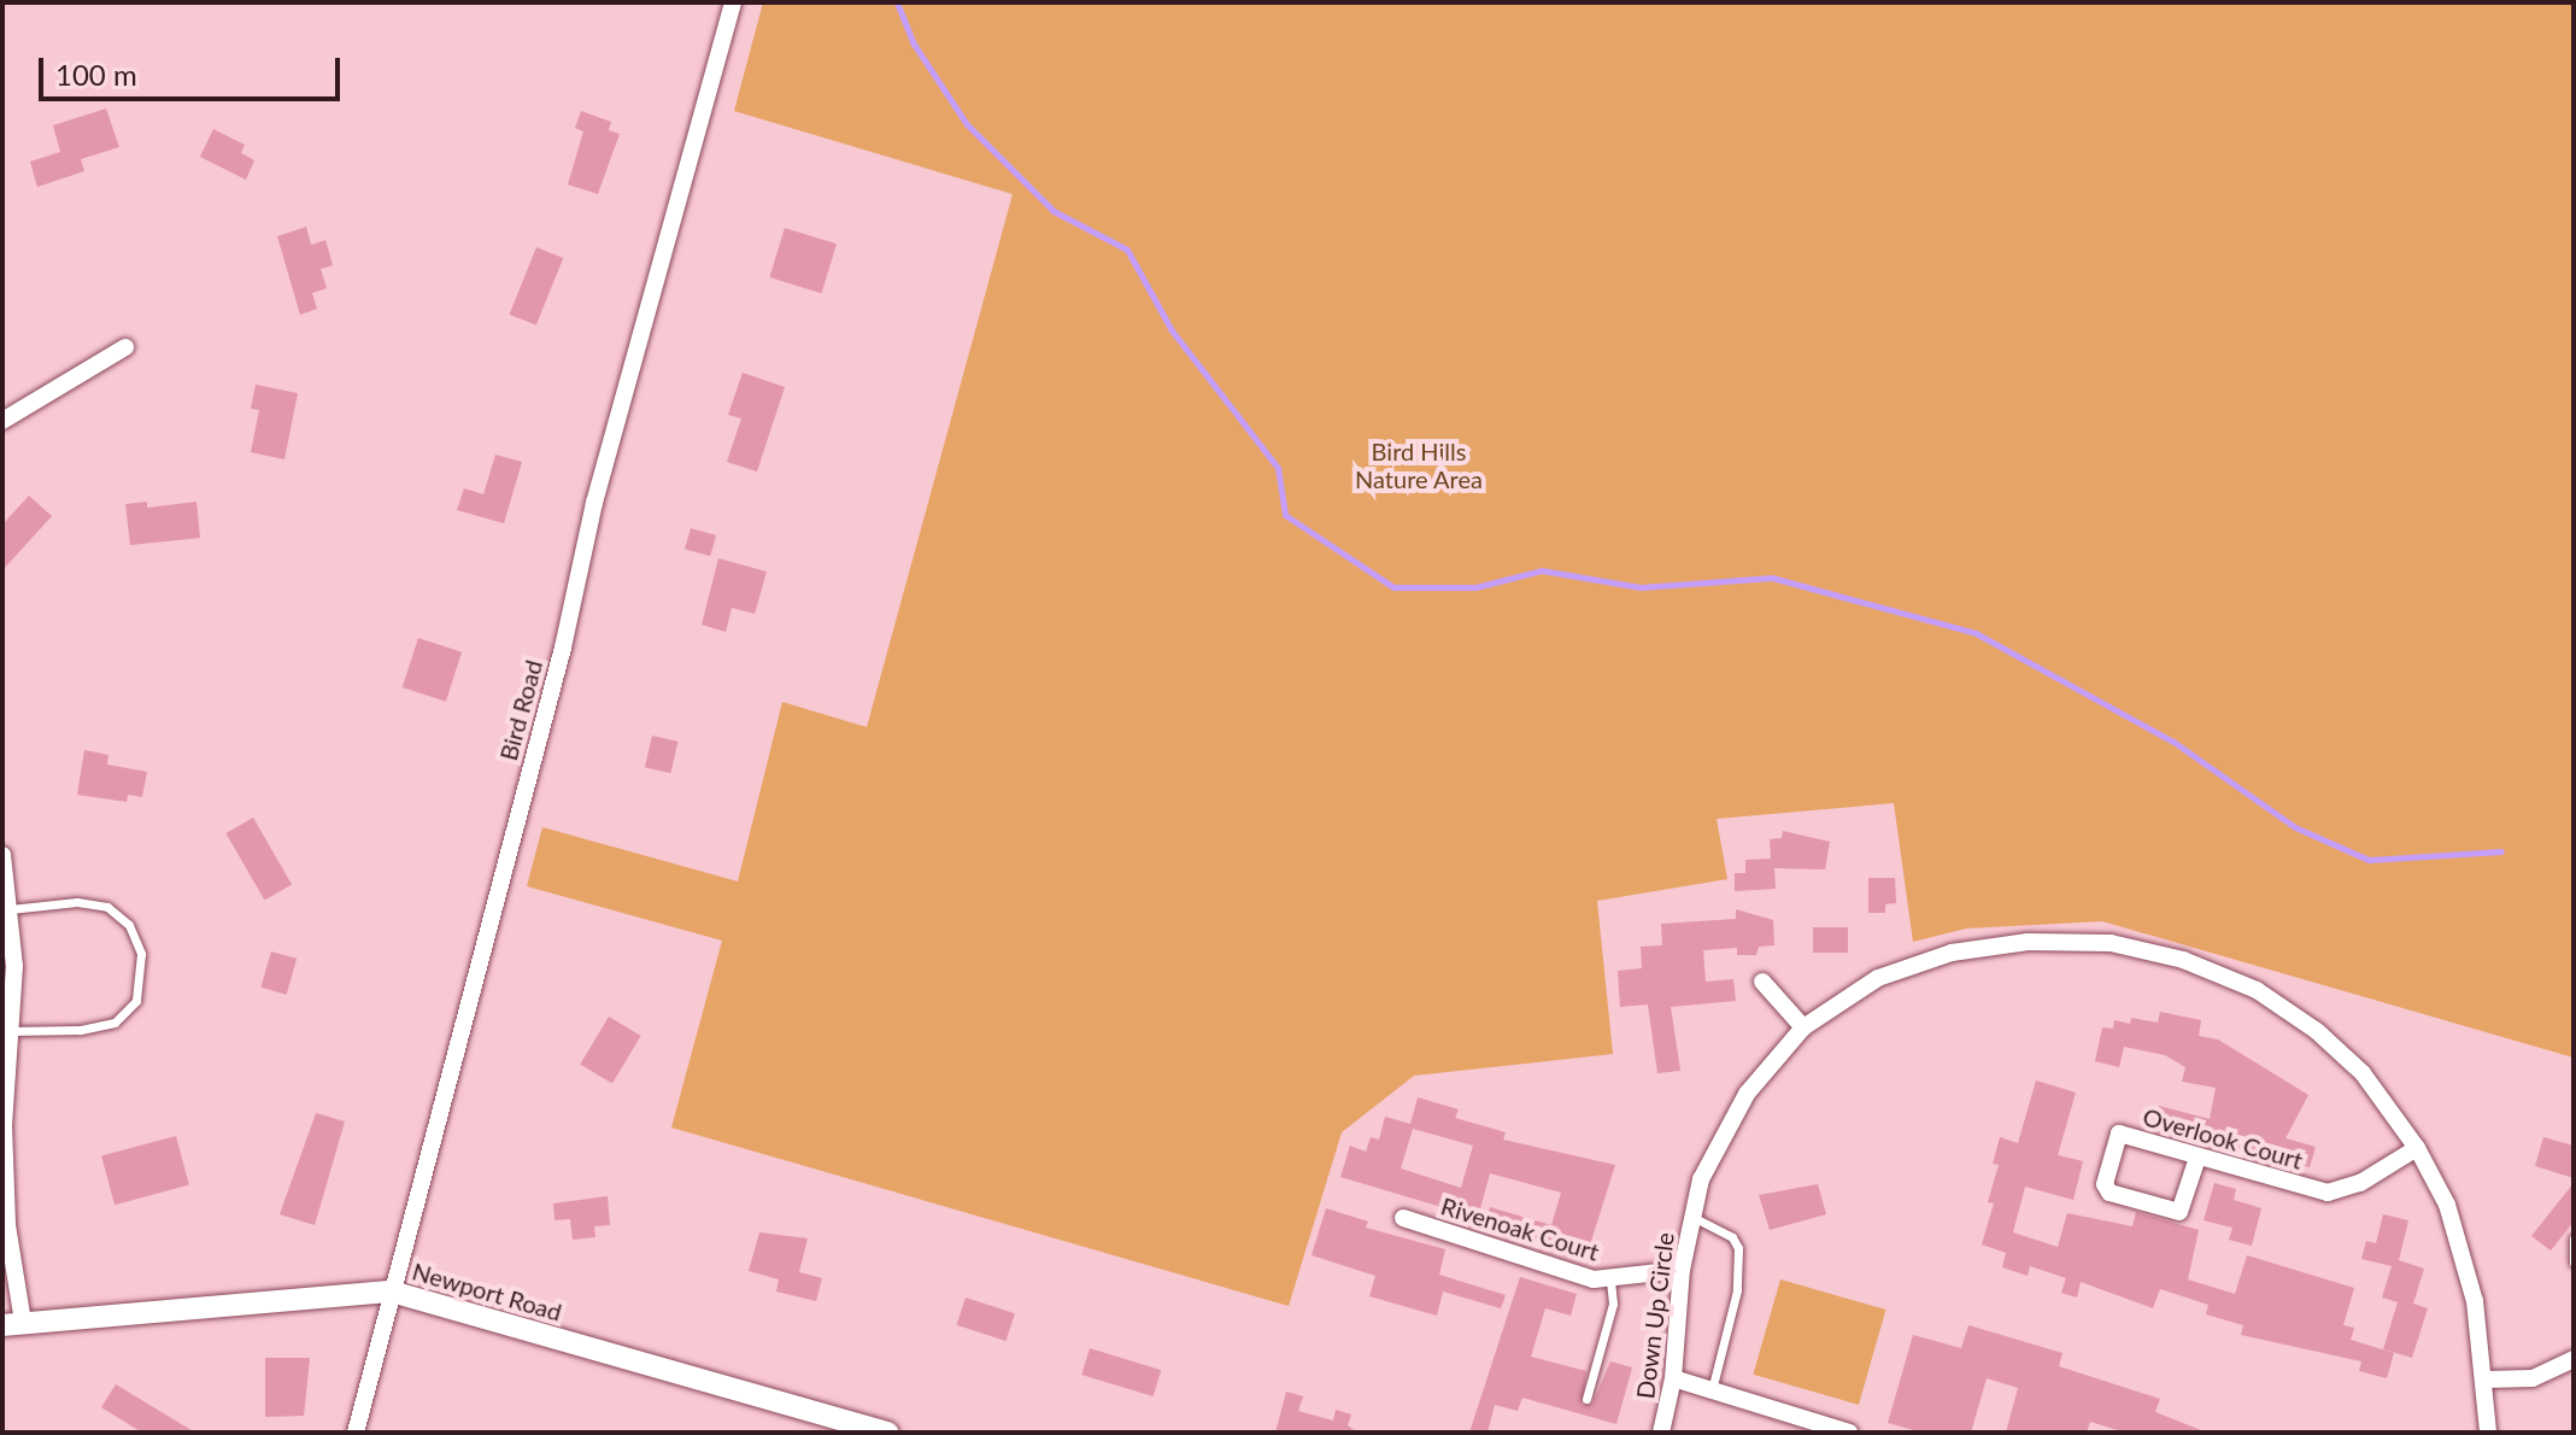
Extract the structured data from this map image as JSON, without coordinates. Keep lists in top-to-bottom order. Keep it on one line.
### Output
{"streets":{"street":["Bird Road","Overlook Court","Rivenoak Court","Newport Road","Down Up Circle"]},"crossings":[["Bird Road","Newport Road"],["Overlook Court","Down Up Circle"],["Rivenoak Court","Down Up Circle"]],"parks":["Bird Hills Nature Area"],"scale_bar":"100 m"}
